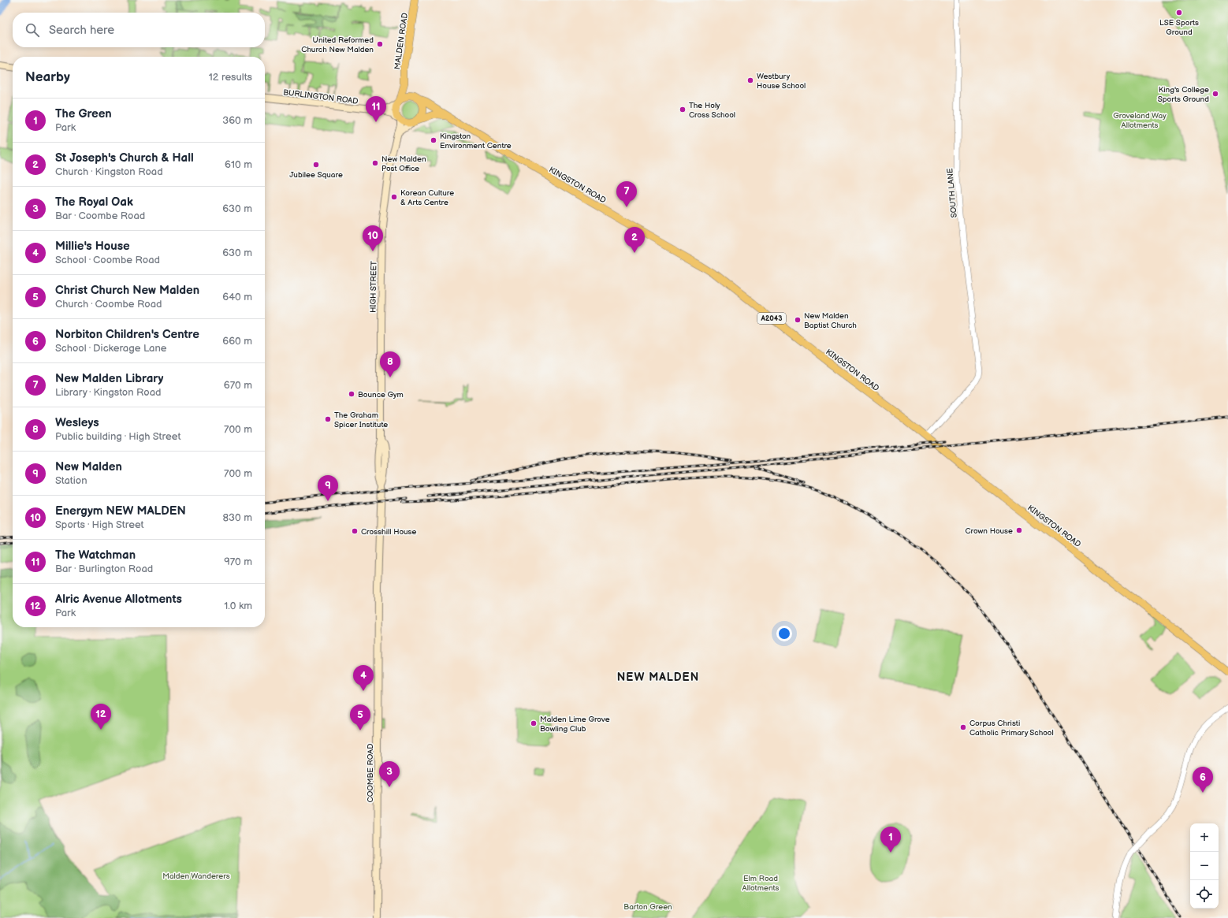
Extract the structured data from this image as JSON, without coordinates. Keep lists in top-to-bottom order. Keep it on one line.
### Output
{"streets":{"main road":["MALDEN ROAD","BURLINGTON ROAD","KINGSTON ROAD","HIGH STREET","A2043","COOMBE ROAD"],"street":["SOUTH LANE"]},"crossings":[["MALDEN ROAD","BURLINGTON ROAD"],["MALDEN ROAD","KINGSTON ROAD"],["MALDEN ROAD","HIGH STREET"],["BURLINGTON ROAD","KINGSTON ROAD"],["BURLINGTON ROAD","HIGH STREET"],["KINGSTON ROAD","SOUTH LANE"],["KINGSTON ROAD","HIGH STREET"],["HIGH STREET","COOMBE ROAD"]],"districts":["NEW MALDEN"],"parks":["Groveland Way Allotments","Malden Wanderers","Elm Road Allotments","Barton Green"],"places":["LSE Sports Ground","United Reformed Church New Malden","Westbury House School","King's College Sports Ground","The Holy Cross School","Kingston Environment Centre","New Malden Post Office","Jubilee Square","Korean Culture & Arts Centre","New Malden Baptist Church","Bounce Gym","The Graham Spicer Institute","Crown House","Crosshill House","Malden Lime Grove Bowling Club","Corpus Christi Catholic Primary School"],"page":{"search":"Search here","heading":["Nearby","12 results"],"pins":["11","7","10","2","8","9","4","12","5","3","6","1"],"list":[{"mark":"1","name":"The Green","note":"Park","value":"360 m"},{"mark":"2","name":"St Joseph's Church & Hall","note":"Church · Kingston Road","value":"610 m"},{"mark":"3","name":"The Royal Oak","note":"Bar · Coombe Road","value":"630 m"},{"mark":"4","name":"Millie's House","note":"School · Coombe Road","value":"630 m"},{"mark":"5","name":"Christ Church New Malden","note":"Church · Coombe Road","value":"640 m"},{"mark":"6","name":"Norbiton Children's Centre","note":"School · Dickerage Lane","value":"660 m"},{"mark":"7","name":"New Malden Library","note":"Library · Kingston Road","value":"670 m"},{"mark":"8","name":"Wesleys","note":"Public building · High Street","value":"700 m"},{"mark":"9","name":"New Malden","note":"Station","value":"700 m"},{"mark":"10","name":"Energym NEW MALDEN","note":"Sports · High Street","value":"830 m"},{"mark":"11","name":"The Watchman","note":"Bar · Burlington Road","value":"970 m"},{"mark":"12","name":"Alric Avenue Allotments","note":"Park","value":"1.0 km"}],"map_buttons":["+","−"]}}
